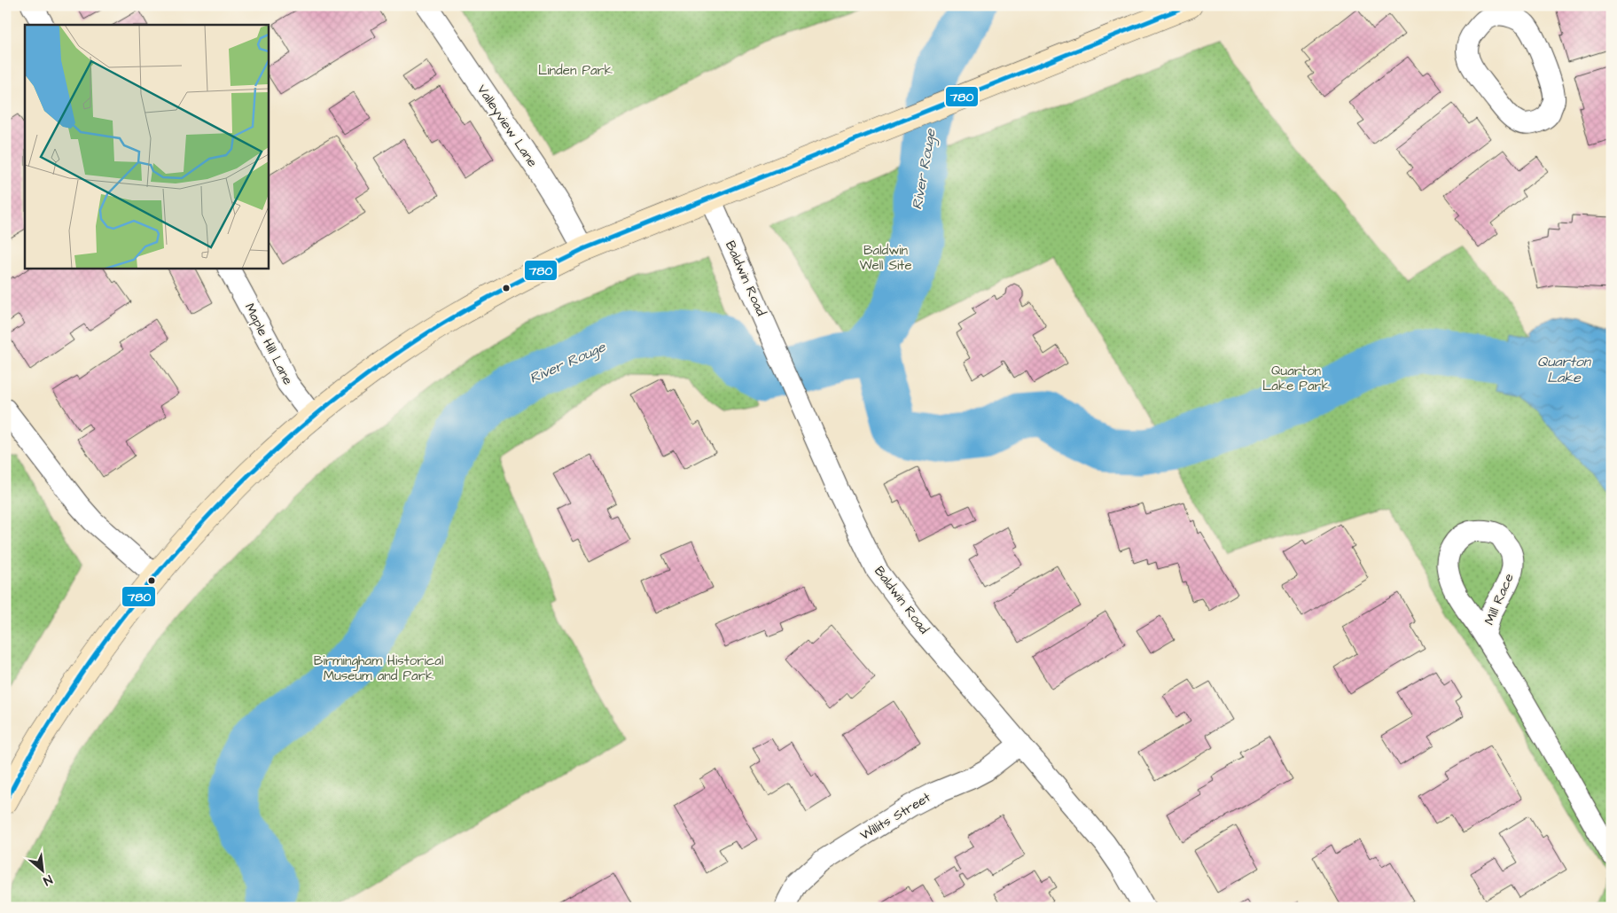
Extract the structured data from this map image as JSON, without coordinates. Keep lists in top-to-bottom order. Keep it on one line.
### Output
{"streets":{"street":["Valleyview Lane","Baldwin Road","Maple Hill Lane","Mill Race","Willits Street"]},"crossings":[["Baldwin Road","Willits Street"]],"water":["River Rouge","Quarton Lake"],"parks":["Linden Park","Baldwin Well Site","Quarton Lake Park","Birmingham Historical Museum and Park"],"lines":["transit line 780"],"north":"bottom right"}
